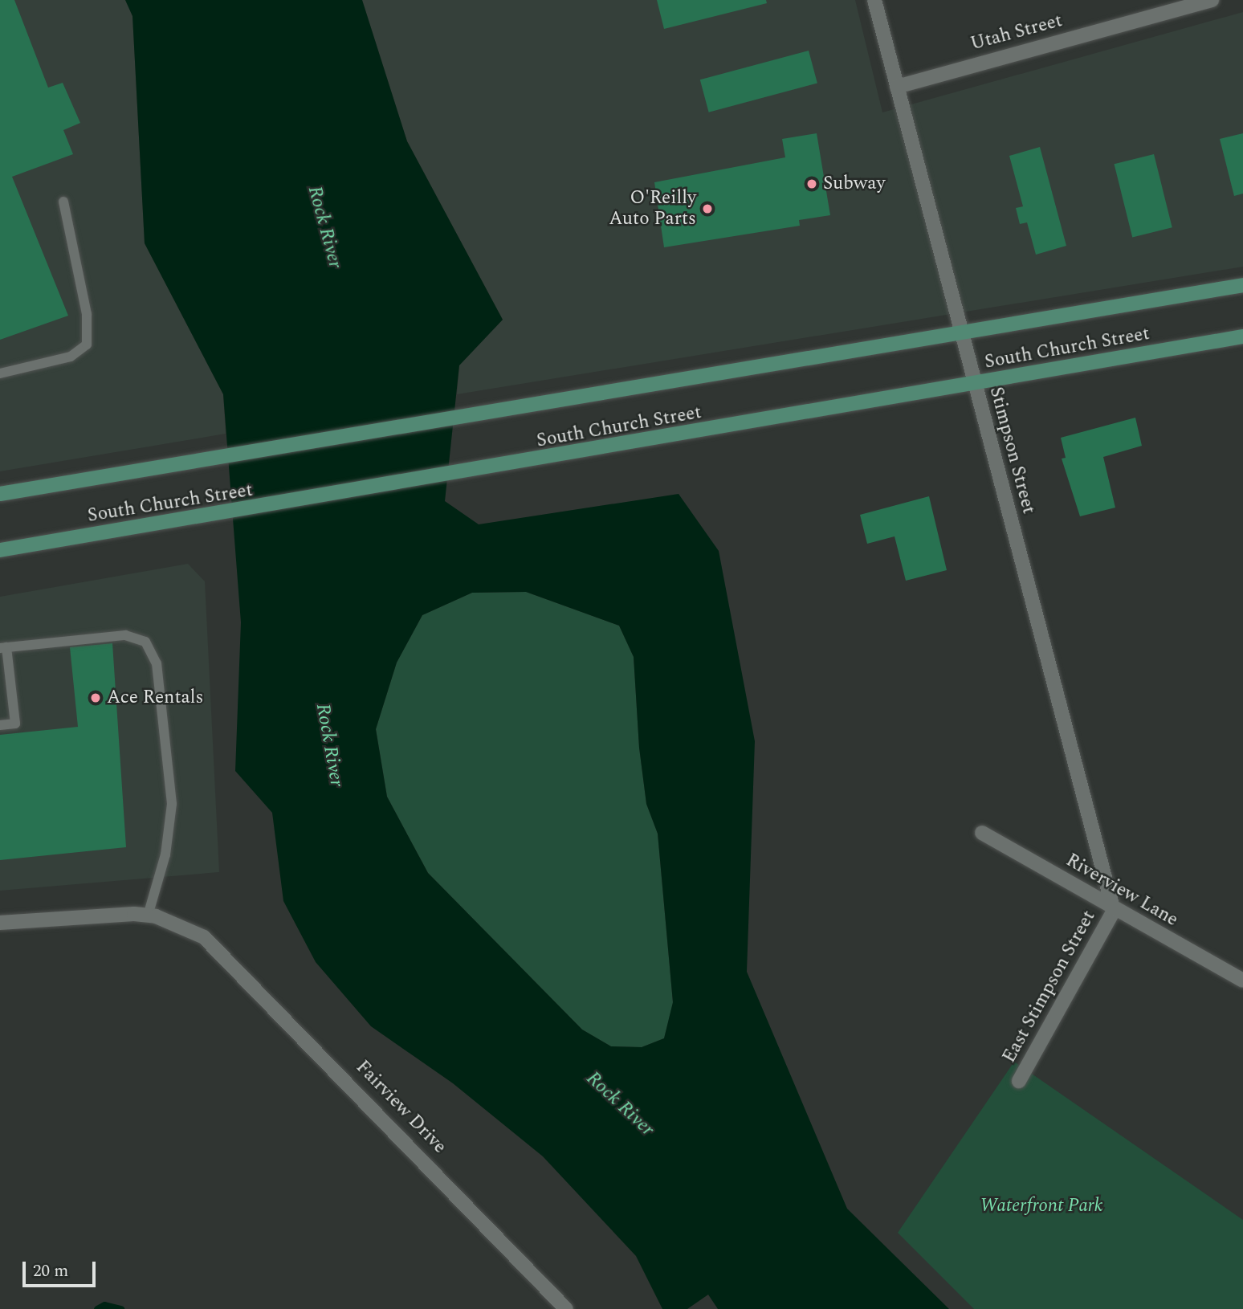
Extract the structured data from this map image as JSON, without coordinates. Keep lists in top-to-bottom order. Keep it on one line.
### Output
{"streets":{"main road":["South Church Street"],"street":["Utah Street","Stimpson Street","Riverview Lane","East Stimpson Street","Fairview Drive"]},"crossings":[["Utah Street","Stimpson Street"],["South Church Street","Stimpson Street"],["Stimpson Street","Riverview Lane"],["Stimpson Street","East Stimpson Street"],["Riverview Lane","East Stimpson Street"]],"water":["Rock River"],"parks":["Waterfront Park"],"places":["Subway","O'Reilly Auto Parts","Ace Rentals"],"scale_bar":"20 m"}
